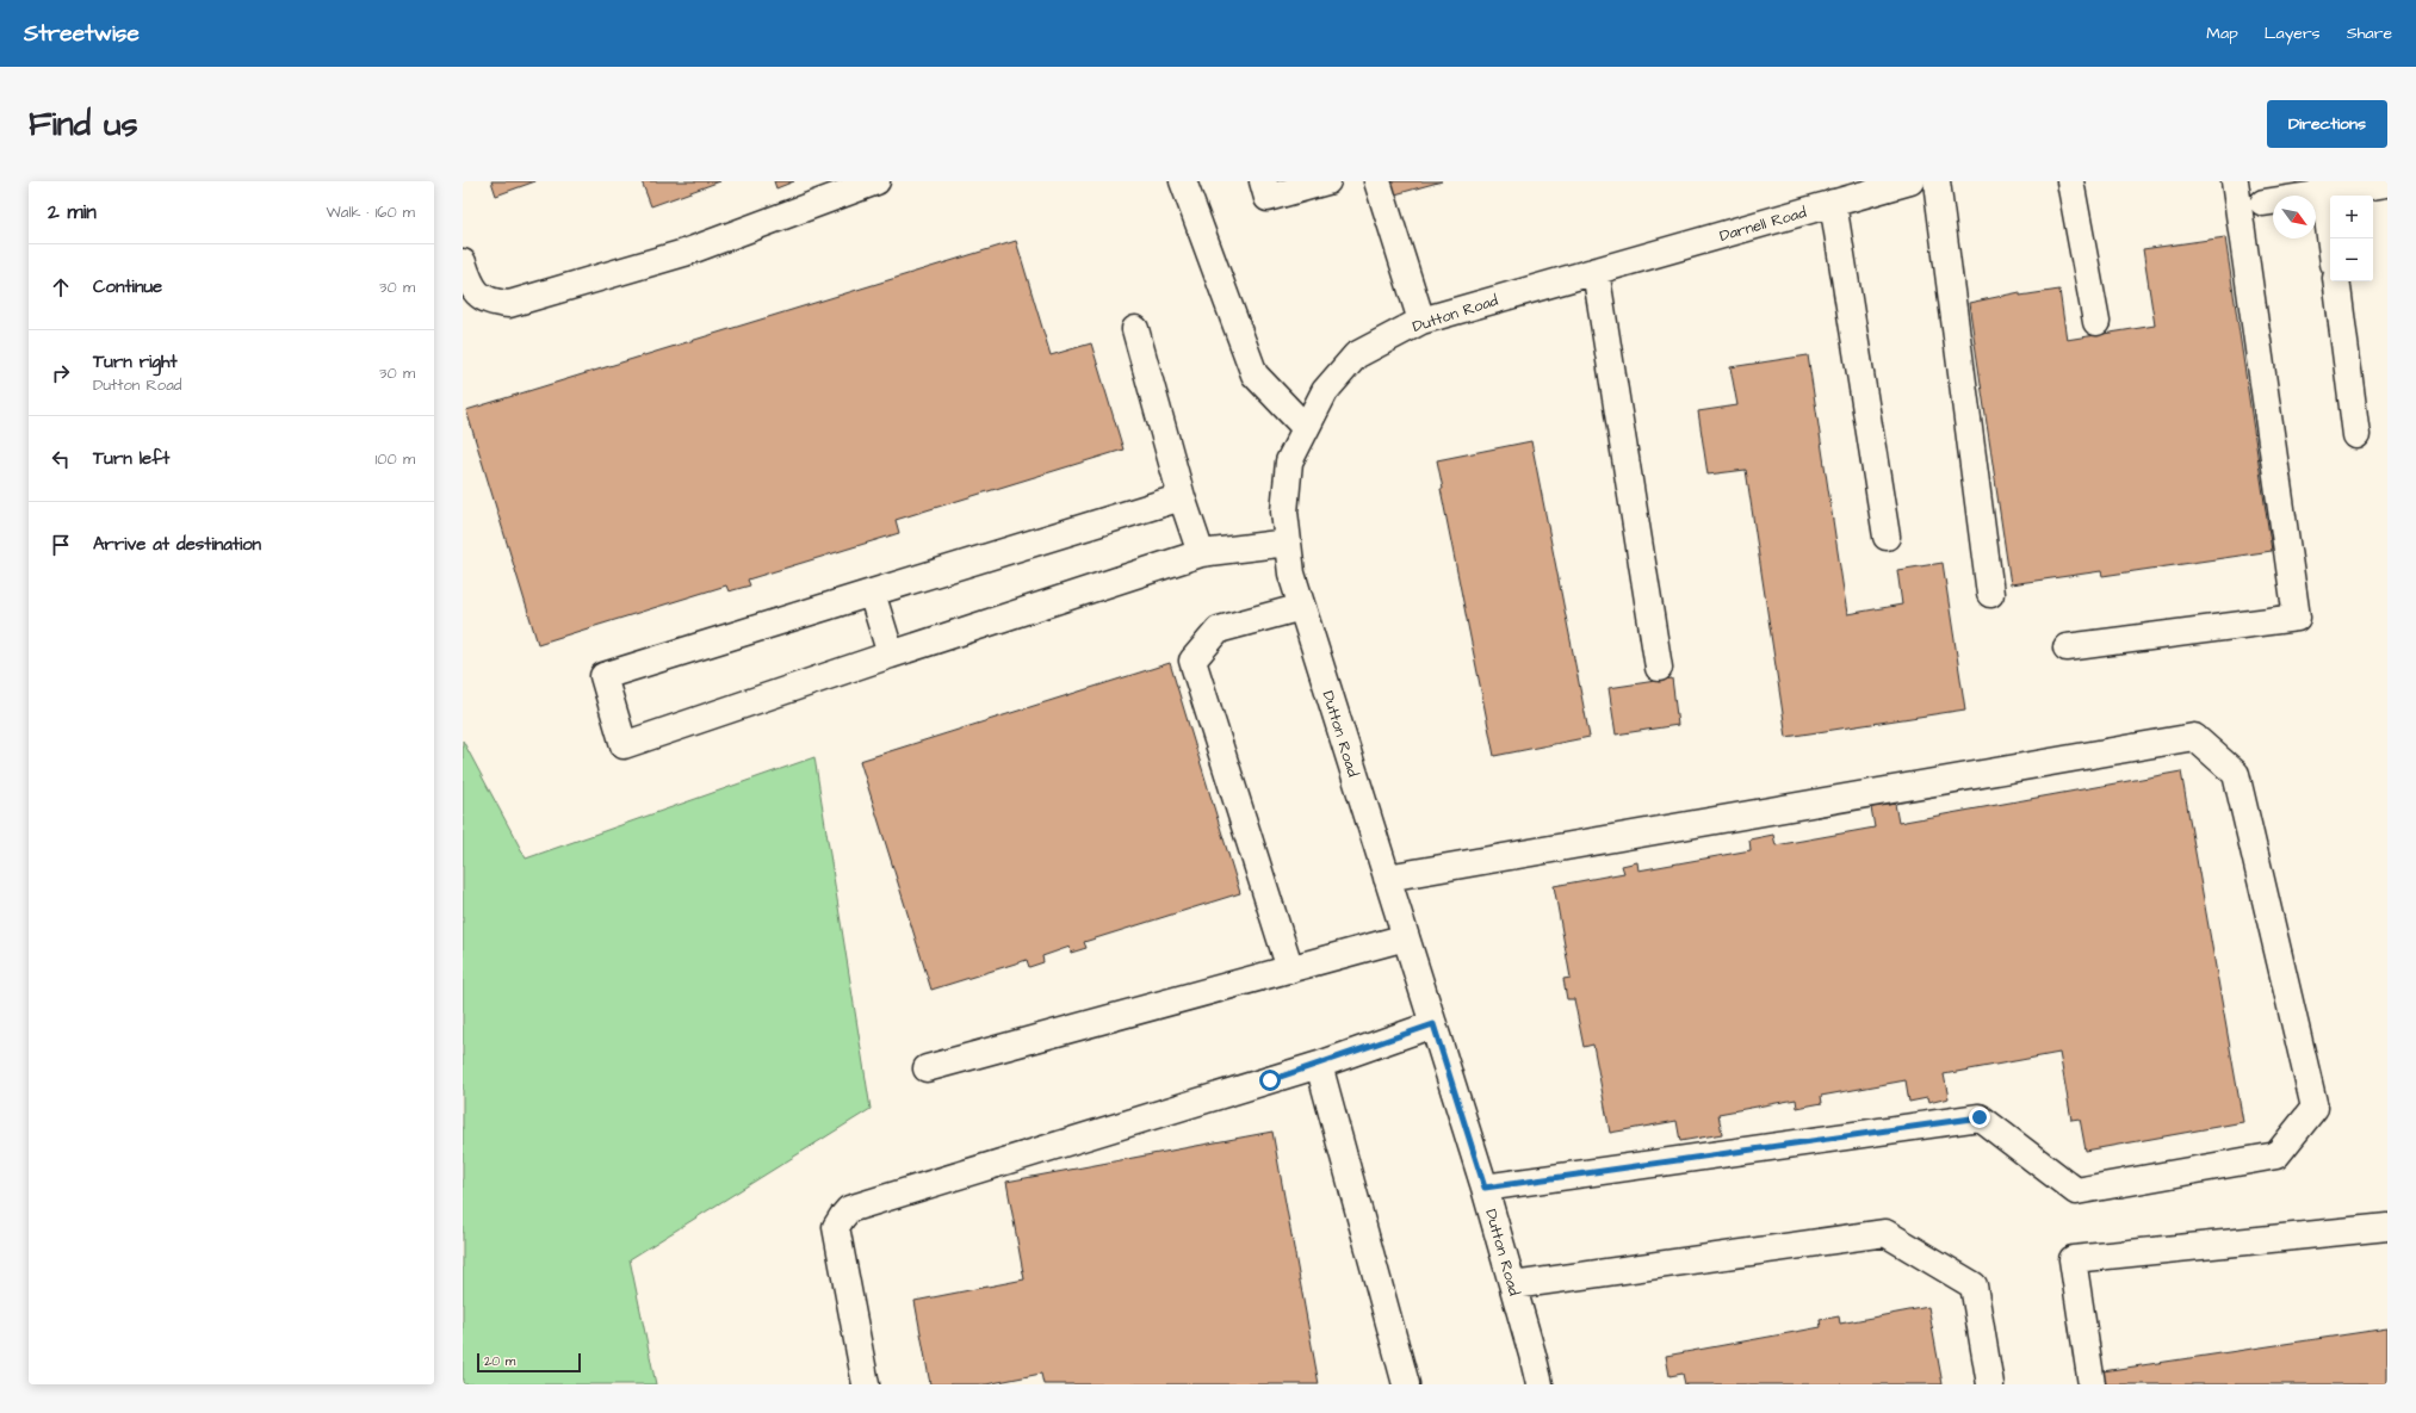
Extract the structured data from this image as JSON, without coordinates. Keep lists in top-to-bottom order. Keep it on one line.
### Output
{"streets":{"street":["Darnell Road","Dutton Road"]},"crossings":[["Darnell Road","Dutton Road"]],"scale_bar":"20 m","north":"bottom right","page":{"header":"Streetwise","nav":["Map","Layers","Share"],"buttons":"Directions","title":"Find us","heading":["2 min","Walk · 160 m"],"map_buttons":["+","−"],"list":[["Continue","30 m"],["Turn right","Dutton Road","30 m"],["Turn left","100 m"],"Arrive at destination"],"scale":"20 m"}}
